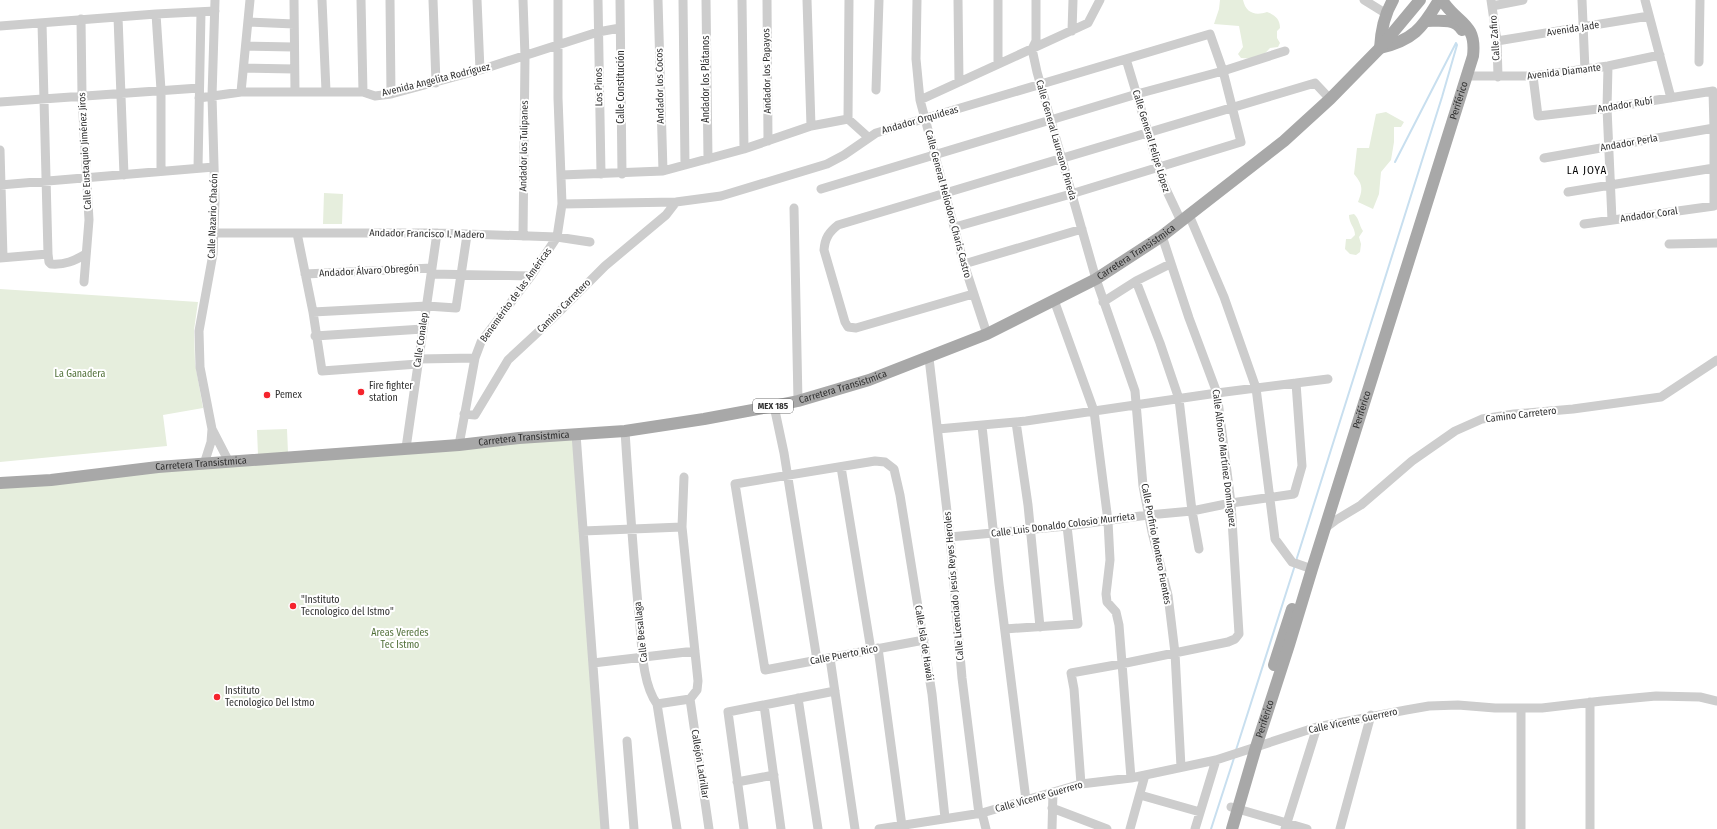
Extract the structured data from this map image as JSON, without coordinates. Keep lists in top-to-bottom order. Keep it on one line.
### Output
{"streets":{"main road":["Periférico","Carretera Transistmica","MEX 185"],"street":["Avenida Jade","Calle Zafiro","Andador los Papayos","Avenida Diamante","Andador los Plátanos","Avenida Angelita Rodríguez","Andador los Cocos","Los Pinos","Calle Constitución","Andador Rubí","Andador Orquídeas","Calle General Laureano Pineda","Calle General Felipe López","Andador Perla","Andador los Tulipanes","Calle Eustaquio Jiménez Jiros","Calle General Heliodoro Charis Castro","Andador Coral","Calle Nazario Chacón","Andador Francisco I. Madero","Andador Álvaro Obregón","Benemérito de las Américas","Camino Carretero","Calle Conalep","Calle Alfonso Martínez Domínguez","Calle Luis Donaldo Colosio Murrieta","Calle Porfirio Montero Fuentes","Calle Licenciado Jesús Reyes Heroles","Calle Besallaga","Calle Isla de Hawái","Calle Puerto Rico","Calle Vicente Guerrero","Callejón Ladrillar"]},"crossings":[["Avenida Jade","Calle Zafiro"],["Calle Zafiro","Avenida Diamante"],["Avenida Diamante","Periférico"],["Avenida Diamante","Andador Rubí"],["Avenida Angelita Rodríguez","Los Pinos"],["Avenida Angelita Rodríguez","Calle Constitución"],["Avenida Angelita Rodríguez","Andador los Tulipanes"],["Avenida Angelita Rodríguez","Calle Eustaquio Jiménez Jiros"],["Avenida Angelita Rodríguez","Calle Nazario Chacón"],["Avenida Angelita Rodríguez","Benemérito de las Américas"],["Periférico","Calle General Felipe López"],["Periférico","Camino Carretero"],["Periférico","Calle Vicente Guerrero"],["Andador Rubí","Andador Perla"],["Andador Orquídeas","Calle General Laureano Pineda"],["Andador Orquídeas","Calle General Felipe López"],["Andador Orquídeas","Calle General Heliodoro Charis Castro"],["Andador Orquídeas","Benemérito de las Américas"],["Andador Orquídeas","Camino Carretero"],["Calle General Laureano Pineda","Carretera Transistmica"],["Calle General Laureano Pineda","Calle Porfirio Montero Fuentes"],["Calle General Felipe López","Carretera Transistmica"],["Calle General Felipe López","Calle Luis Donaldo Colosio Murrieta"],["Andador los Tulipanes","Andador Francisco I. Madero"],["Calle General Heliodoro Charis Castro","Carretera Transistmica"],["Calle Nazario Chacón","Andador Francisco I. Madero"],["Calle Nazario Chacón","Carretera Transistmica"],["Andador Francisco I. Madero","Benemérito de las Américas"],["Andador Francisco I. Madero","Calle Conalep"],["Carretera Transistmica","Benemérito de las Américas"],["Carretera Transistmica","Calle Conalep"],["Carretera Transistmica","Calle Alfonso Martínez Domínguez"],["Carretera Transistmica","Calle Porfirio Montero Fuentes"],["Carretera Transistmica","Calle Licenciado Jesús Reyes Heroles"],["Carretera Transistmica","Calle Besallaga"],["Andador Álvaro Obregón","Benemérito de las Américas"],["Andador Álvaro Obregón","Calle Conalep"],["Benemérito de las Américas","Camino Carretero"],["Calle Alfonso Martínez Domínguez","Calle Luis Donaldo Colosio Murrieta"],["Calle Alfonso Martínez Domínguez","Calle Porfirio Montero Fuentes"],["Calle Luis Donaldo Colosio Murrieta","Calle Porfirio Montero Fuentes"],["Calle Luis Donaldo Colosio Murrieta","Calle Licenciado Jesús Reyes Heroles"],["Calle Porfirio Montero Fuentes","Calle Vicente Guerrero"],["Calle Licenciado Jesús Reyes Heroles","Calle Vicente Guerrero"],["Calle Isla de Hawái","Calle Puerto Rico"],["Calle Isla de Hawái","Calle Vicente Guerrero"]],"districts":["LA JOYA"],"parks":["La Ganadera","Areas Veredes Tec Istmo"],"places":["Fire fighter station","Pemex","\"Instituto Tecnologico del Istmo\"","Instituto Tecnologico Del Istmo"]}
